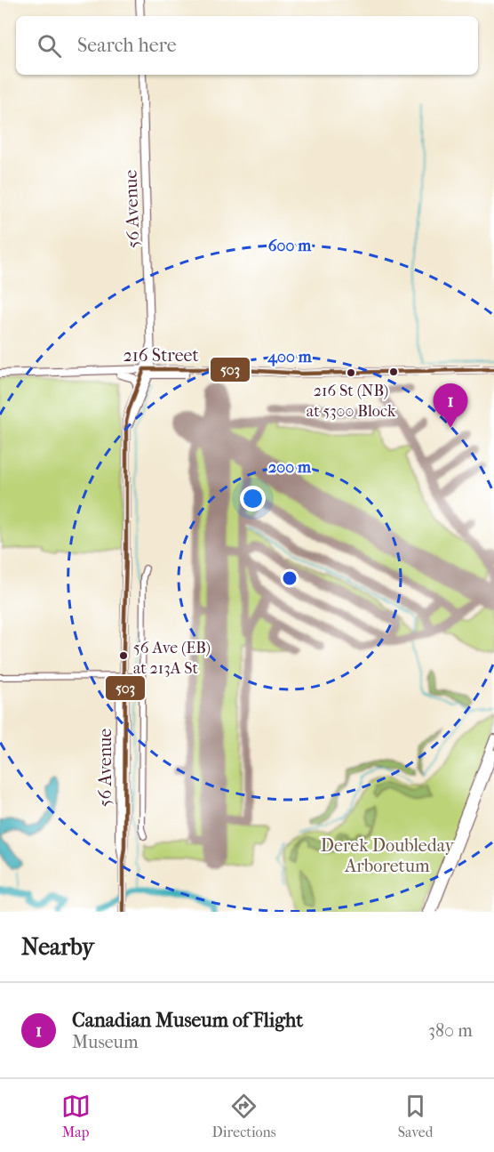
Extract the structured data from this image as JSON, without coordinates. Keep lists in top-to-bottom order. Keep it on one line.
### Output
{"streets":{"main road":["56 Avenue","216 Street"]},"crossings":[["56 Avenue","216 Street"]],"parks":["Derek Doubleday Arboretum"],"places":["216 St (NB) at 5300 Block","56 Ave (EB) at 213A St"],"lines":["transit line 503"],"page":{"search":"Search here","pins":"1","heading":"Nearby","list":[{"mark":"1","name":"Canadian Museum of Flight","note":"Museum","value":"380 m"}],"nav":["Map","Directions","Saved"]},"rings":["600 m","400 m","200 m"]}
